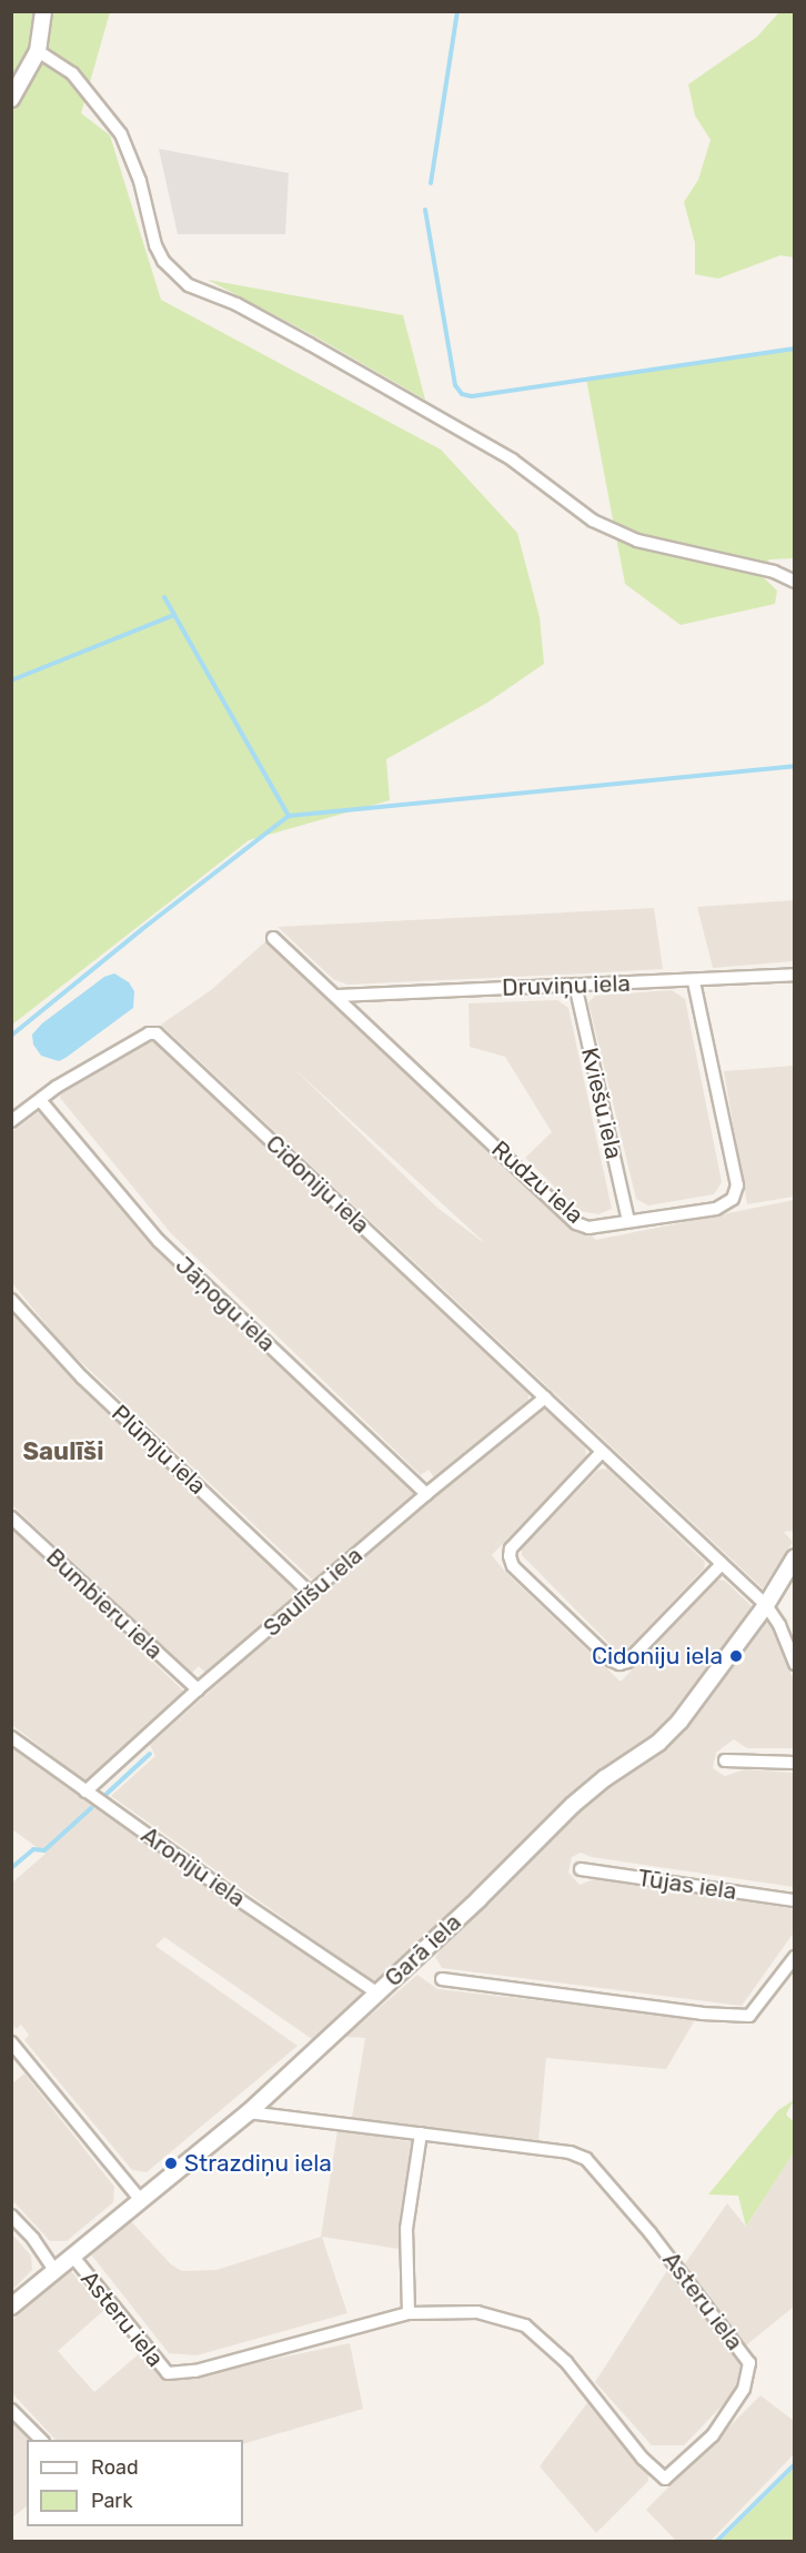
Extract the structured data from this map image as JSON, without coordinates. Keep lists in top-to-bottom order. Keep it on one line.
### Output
{"streets":{"street":["Druviņu iela","Kviešu iela","Rudzu iela","Cidoniju iela","Jāņogu iela","Plūmju iela","Saulīšu iela","Bumbieru iela","Aroniju iela","Tūjas iela","Garā iela","Asteru iela"]},"crossings":[["Druviņu iela","Kviešu iela"],["Druviņu iela","Rudzu iela"],["Kviešu iela","Rudzu iela"],["Cidoniju iela","Jāņogu iela"],["Cidoniju iela","Saulīšu iela"],["Cidoniju iela","Garā iela"],["Jāņogu iela","Saulīšu iela"],["Plūmju iela","Saulīšu iela"],["Saulīšu iela","Bumbieru iela"],["Saulīšu iela","Aroniju iela"],["Aroniju iela","Garā iela"],["Garā iela","Asteru iela"]],"districts":["Saulīši"],"places":["Cidoniju iela","Strazdiņu iela"],"legend":["Road","Park"]}
